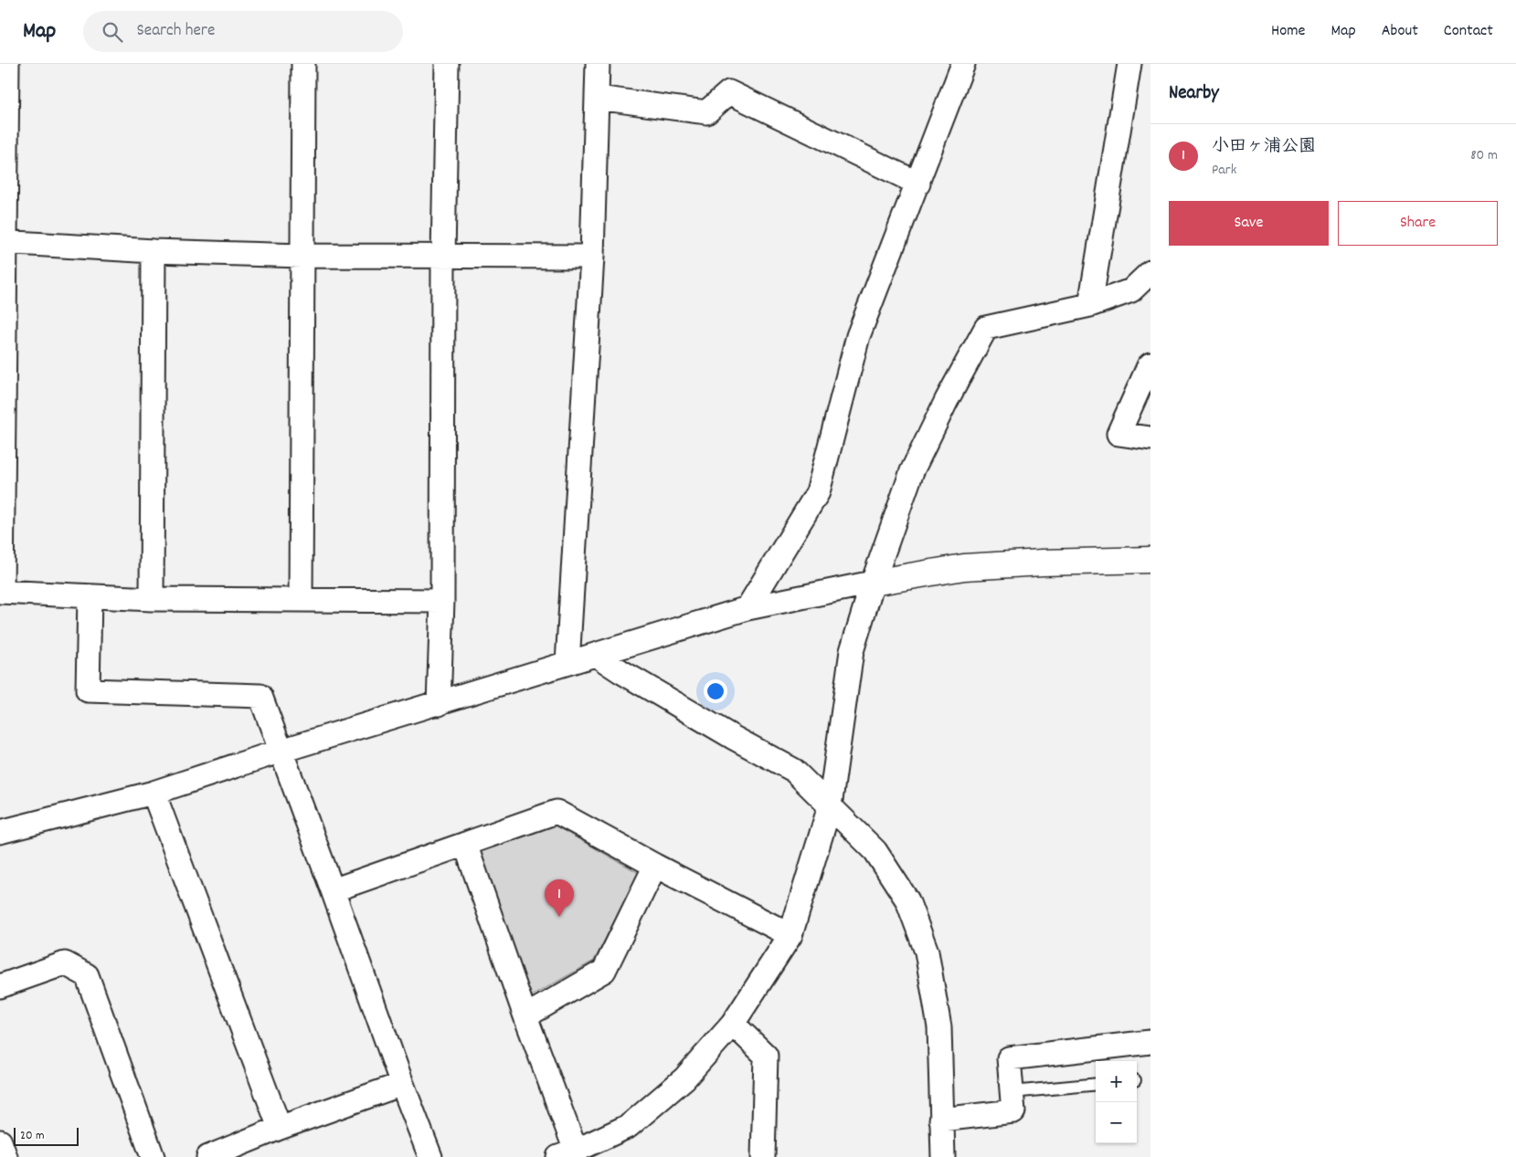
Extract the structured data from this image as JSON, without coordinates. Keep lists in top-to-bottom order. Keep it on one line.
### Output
{"scale_bar":"20 m","page":{"header":"Map","search":"Search here","nav":["Home","Map","About","Contact"],"heading":"Nearby","list":[{"mark":"1","name":"小田ヶ浦公園","note":"Park","value":"80 m"}],"buttons":["Save","Share"],"pins":"1","map_buttons":["+","−"],"scale":"20 m"}}
